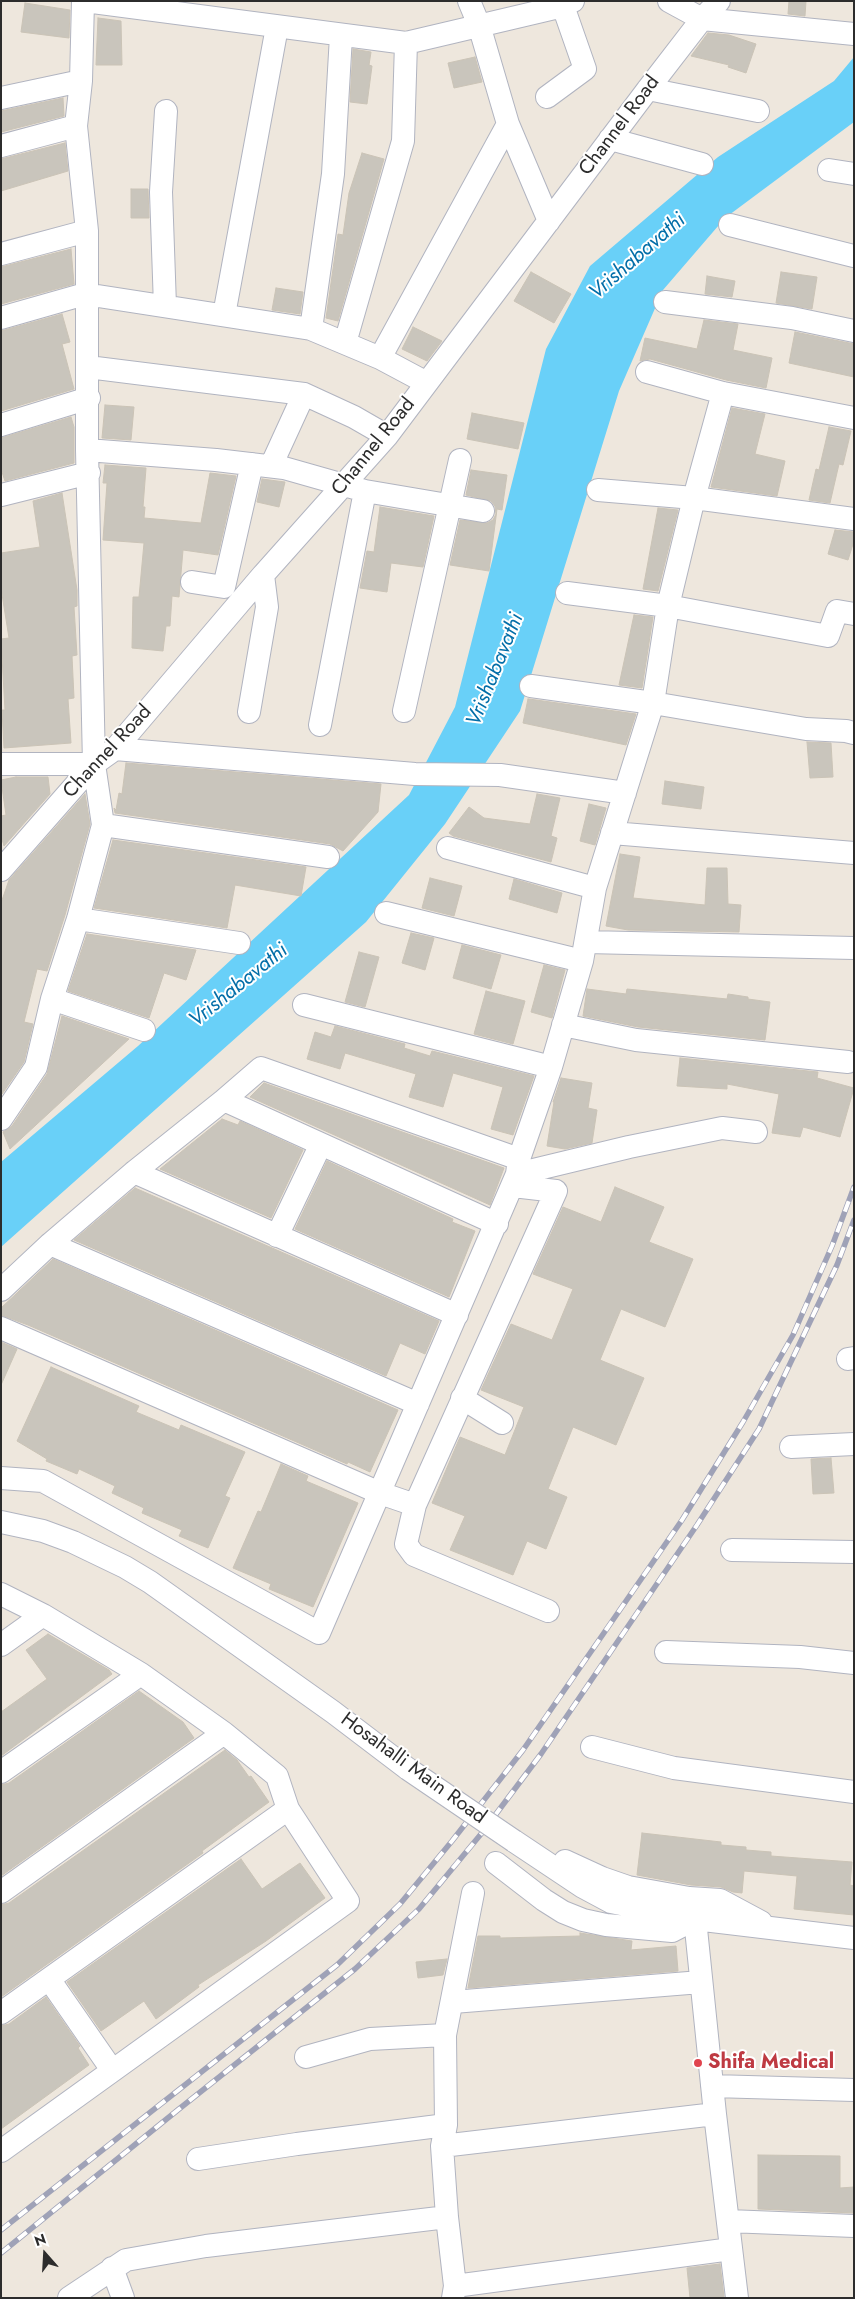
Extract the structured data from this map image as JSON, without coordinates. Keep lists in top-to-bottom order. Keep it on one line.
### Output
{"streets":{"street":["Channel Road","Hosahalli Main Road"]},"water":["Vrishabavathi"],"places":["Shifa Medical"],"north":"top"}
